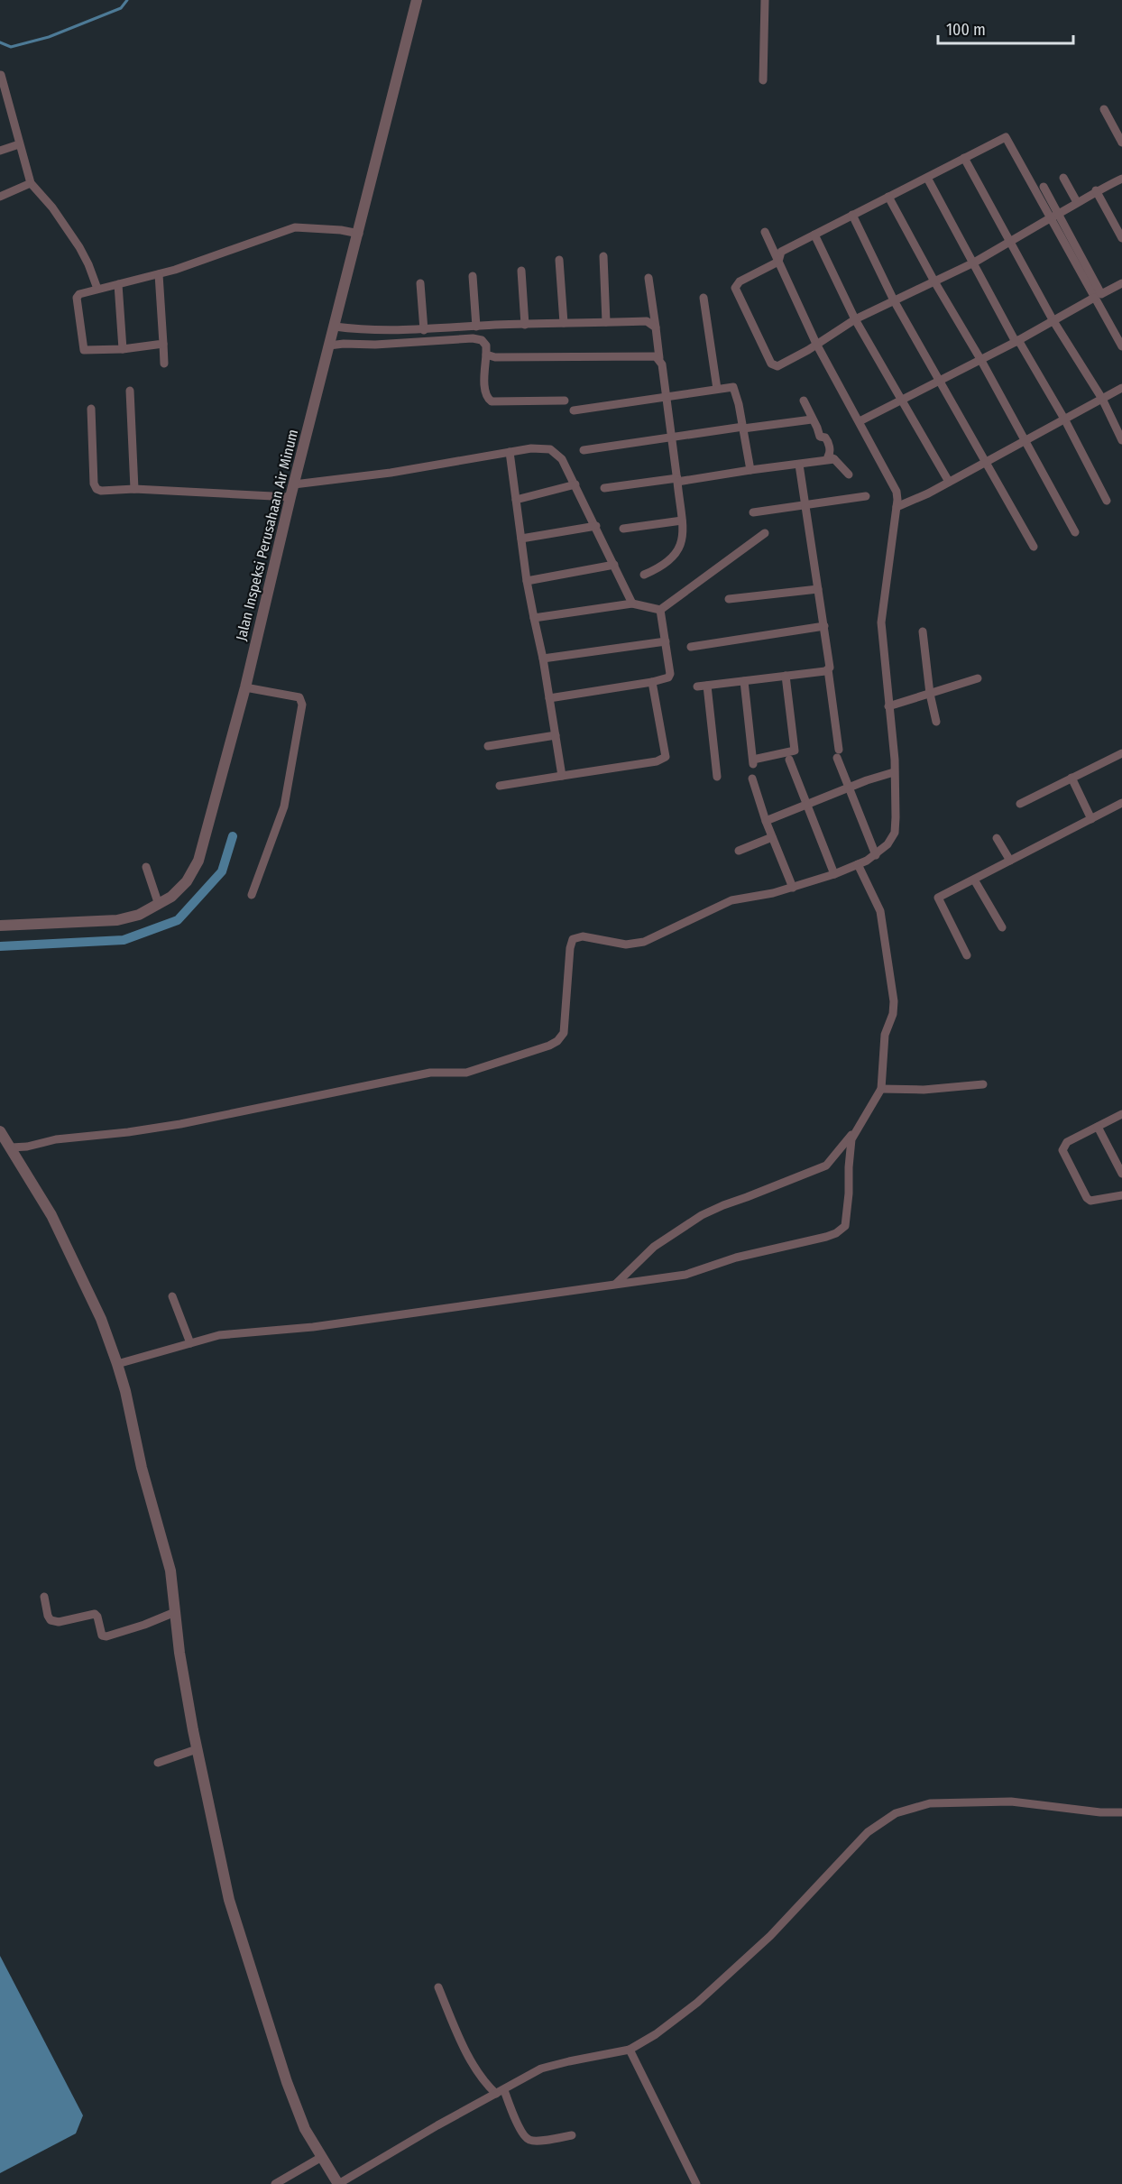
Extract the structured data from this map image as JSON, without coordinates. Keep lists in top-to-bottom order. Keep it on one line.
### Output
{"streets":{"street":["Jalan Inspeksi Perusahaan Air Minum"]},"scale_bar":"100 m"}
